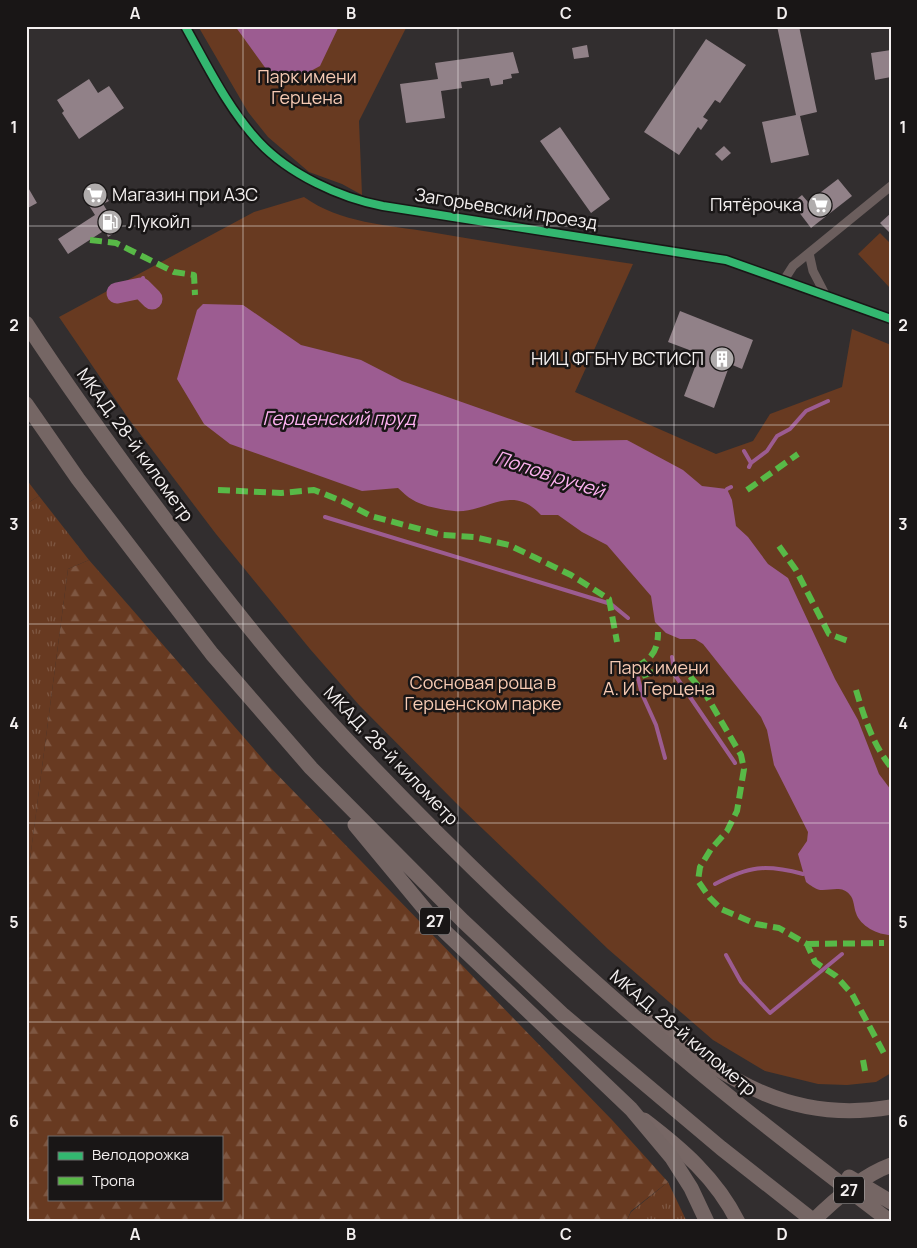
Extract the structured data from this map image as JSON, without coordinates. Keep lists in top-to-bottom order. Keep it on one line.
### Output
{"streets":{"highway":["МКАД, 28-й километр","27"],"street":["Загорьевский проезд"]},"water":["Герценский пруд","Попов ручей"],"parks":["Парк имени Герцена","Парк имени А. И. Герцена","Сосновая роща в Герценском парке"],"places":{"supermarket":["Магазин при АЗС","Пятёрочка"],"fuel station":["Лукойл"],"building":["НИЦ ФГБНУ ВСТИСП"]},"legend":["Велодорожка","Тропа"],"grid":{"columns":["A","B","C","D"],"rows":["1","2","3","4","5","6"]}}
